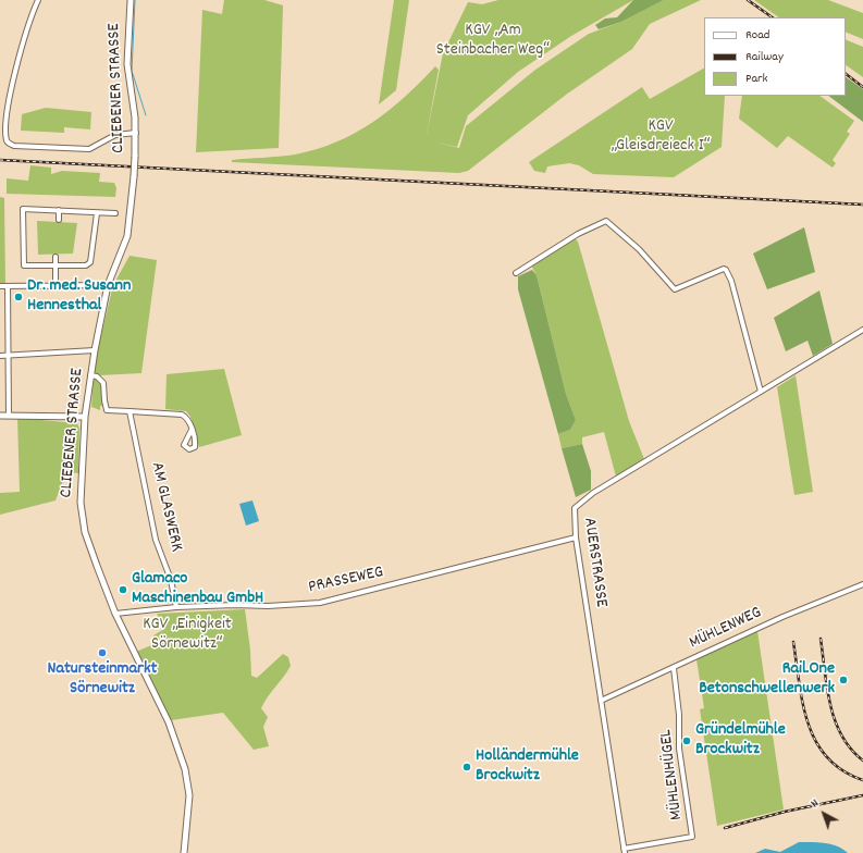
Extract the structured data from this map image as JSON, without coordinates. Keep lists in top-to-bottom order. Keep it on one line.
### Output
{"streets":{"street":["CLIEBENER STRASSE","AM GLASWERK","AUERSTRASSE","PRASSEWEG","MÜHLENWEG","MÜHLENHÜGEL"]},"crossings":[["CLIEBENER STRASSE","PRASSEWEG"],["AM GLASWERK","PRASSEWEG"],["AUERSTRASSE","PRASSEWEG"],["AUERSTRASSE","MÜHLENWEG"],["AUERSTRASSE","MÜHLENHÜGEL"],["MÜHLENWEG","MÜHLENHÜGEL"]],"parks":["KGV „Am Steinbacher Weg“","KGV „Gleisdreieck I“","KGV „Einigkeit Sörnewitz“"],"places":["Dr. med. Susann Hennesthal","Glamaco Maschinenbau GmbH","Natursteinmarkt Sörnewitz","Rail.One Betonschwellenwerk","Gründelmühle Brockwitz","Holländermühle Brockwitz"],"legend":["Road","Railway","Park"],"north":"top left"}
